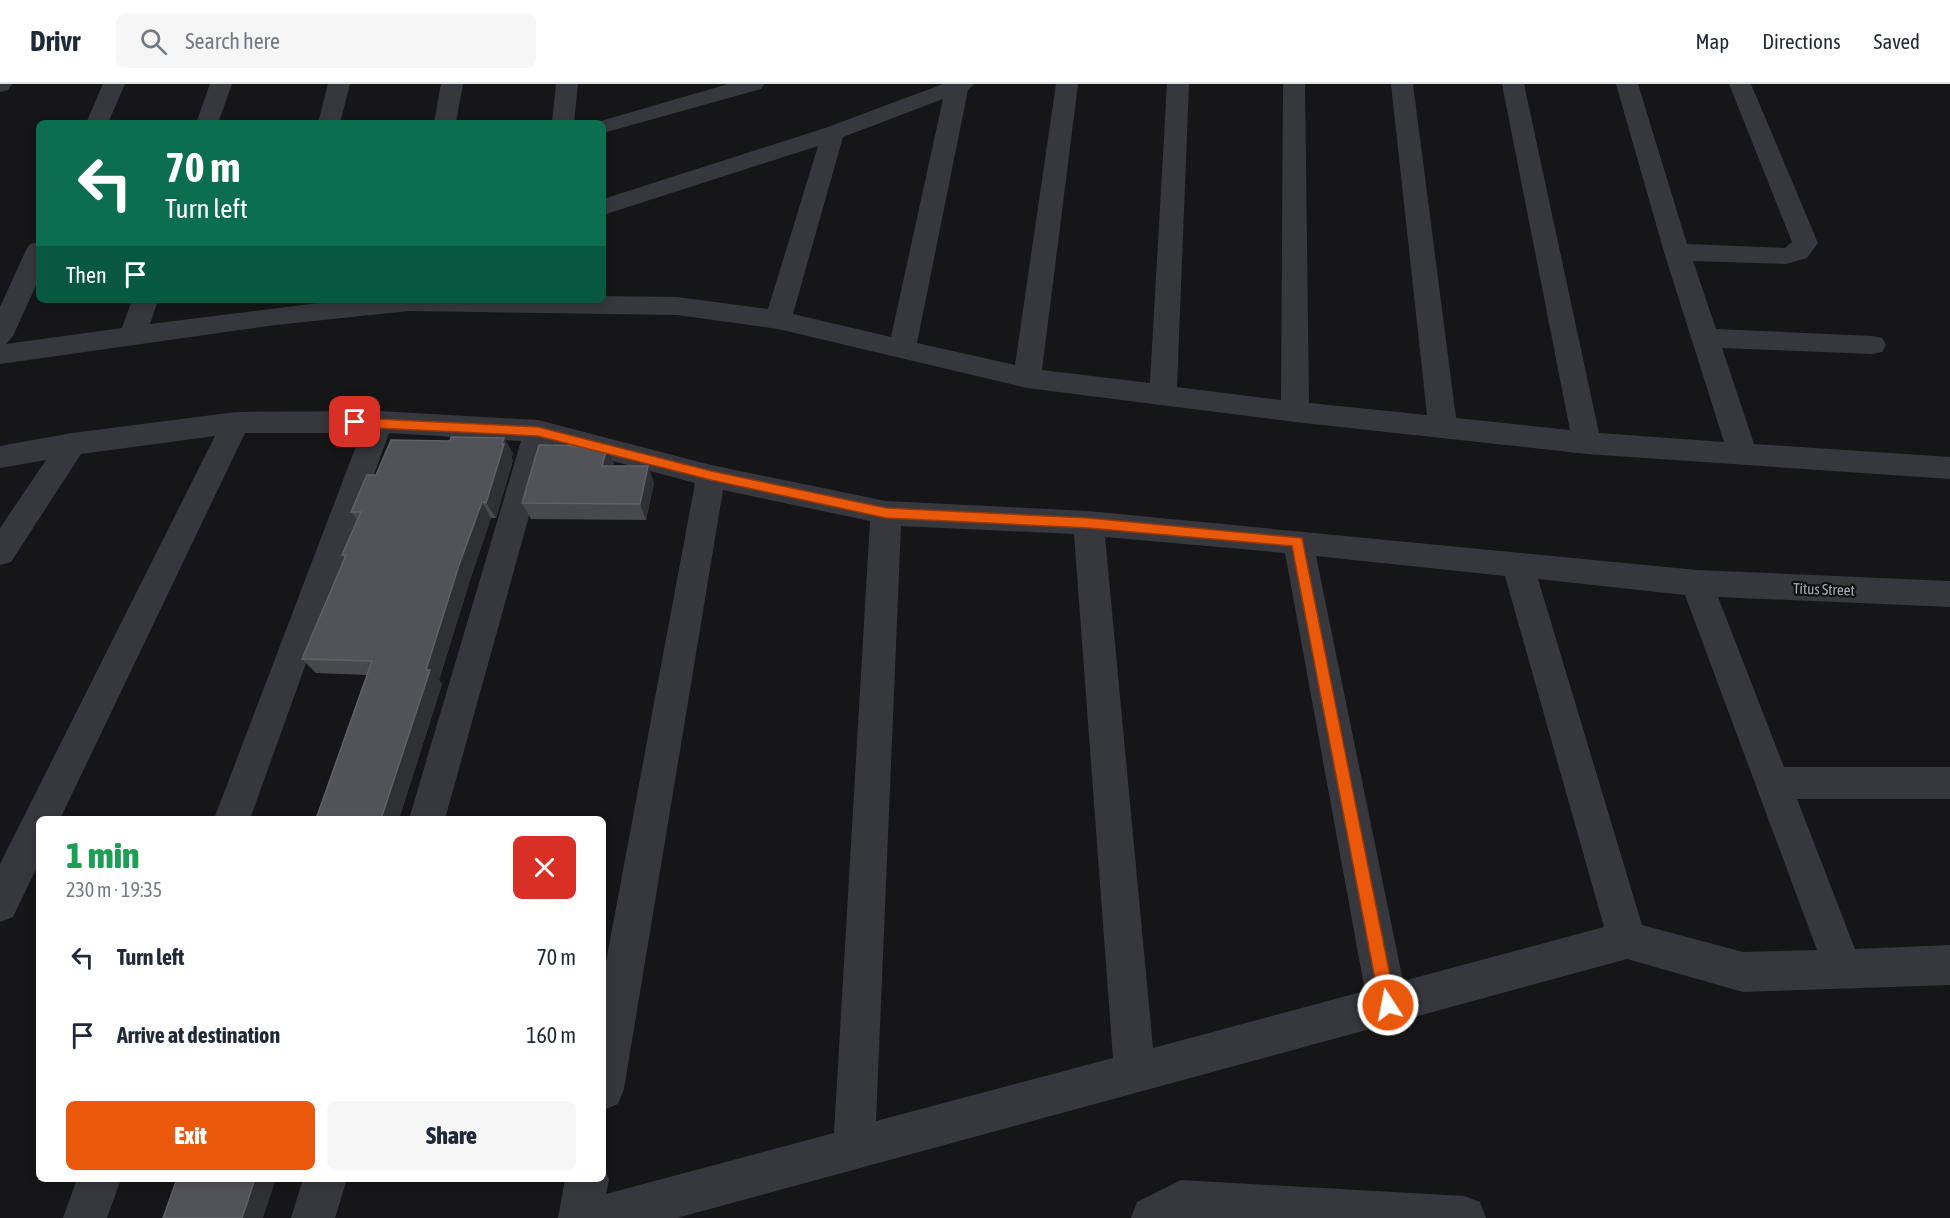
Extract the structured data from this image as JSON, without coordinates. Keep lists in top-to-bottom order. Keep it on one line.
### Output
{"streets":{"street":["Titus Street"]},"page":{"header":"Drivr","search":"Search here","nav":["Map","Directions","Saved"],"turn":["70 m","Turn left"],"then":"Then","heading":["1 min","230 m · 19:35"],"list":[{"name":"Turn left","value":"70 m"},{"name":"Arrive at destination","value":"160 m"}],"buttons":["Exit","Share"]}}
